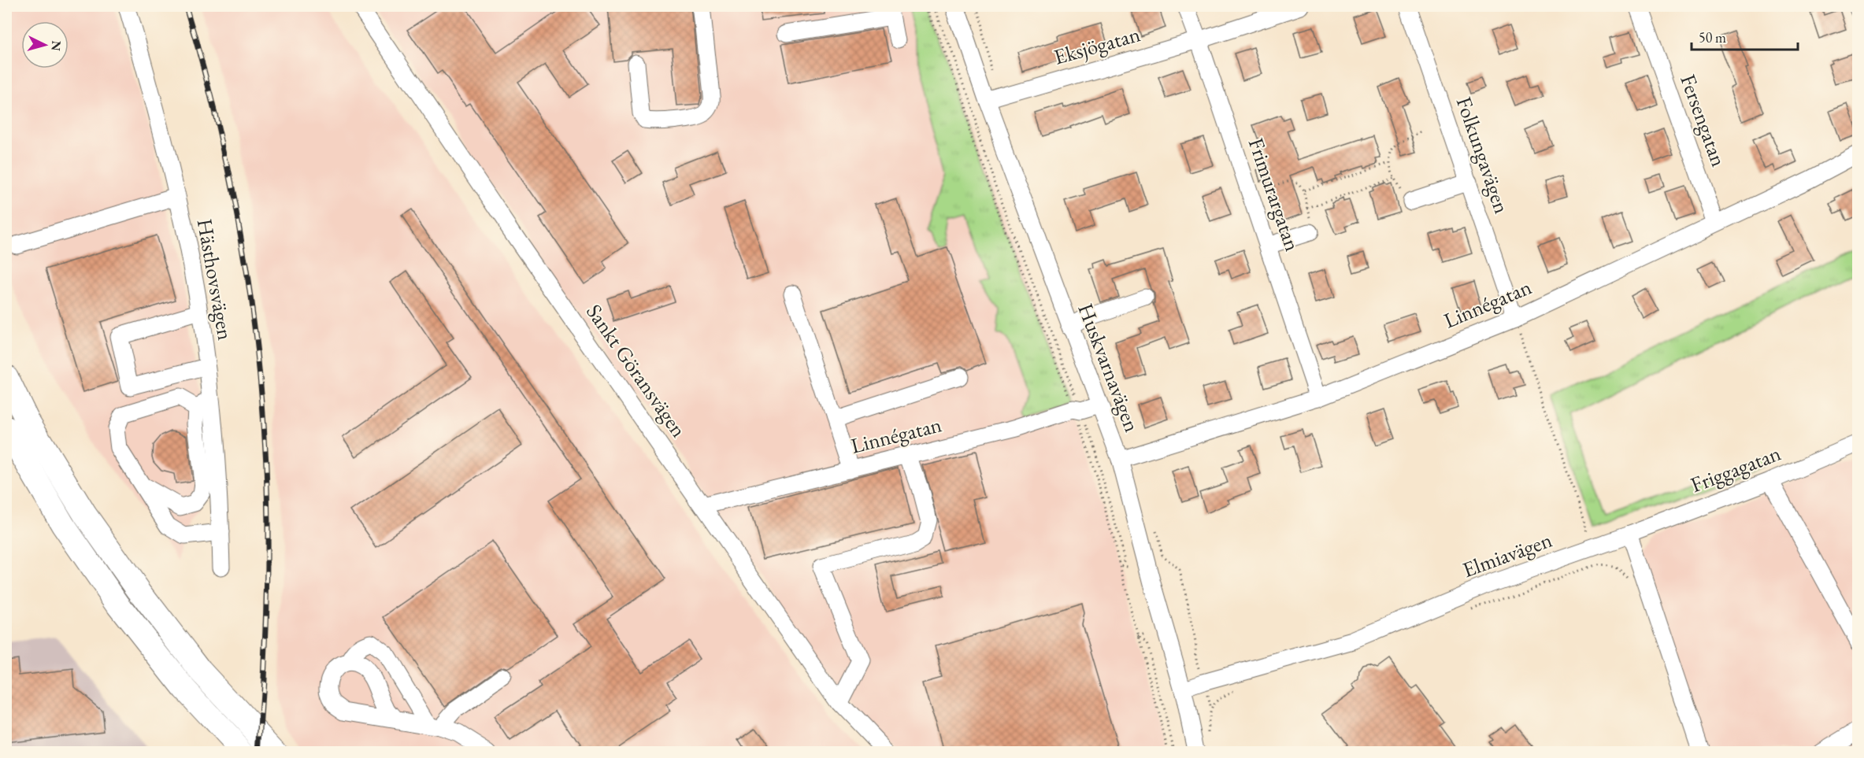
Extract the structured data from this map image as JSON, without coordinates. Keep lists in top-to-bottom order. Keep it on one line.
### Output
{"streets":{"street":["Eksjögatan","Fersengatan","Folkungavägen","Frimurargatan","Hästhovsvägen","Linnégatan","Huskvarnavägen","Sankt Göransvägen","Friggagatan","Elmiavägen"]},"crossings":[["Eksjögatan","Frimurargatan"],["Eksjögatan","Huskvarnavägen"],["Fersengatan","Linnégatan"],["Folkungavägen","Linnégatan"],["Frimurargatan","Linnégatan"],["Linnégatan","Huskvarnavägen"],["Linnégatan","Sankt Göransvägen"],["Huskvarnavägen","Elmiavägen"],["Friggagatan","Elmiavägen"]],"scale_bar":"50 m","north":"right"}
